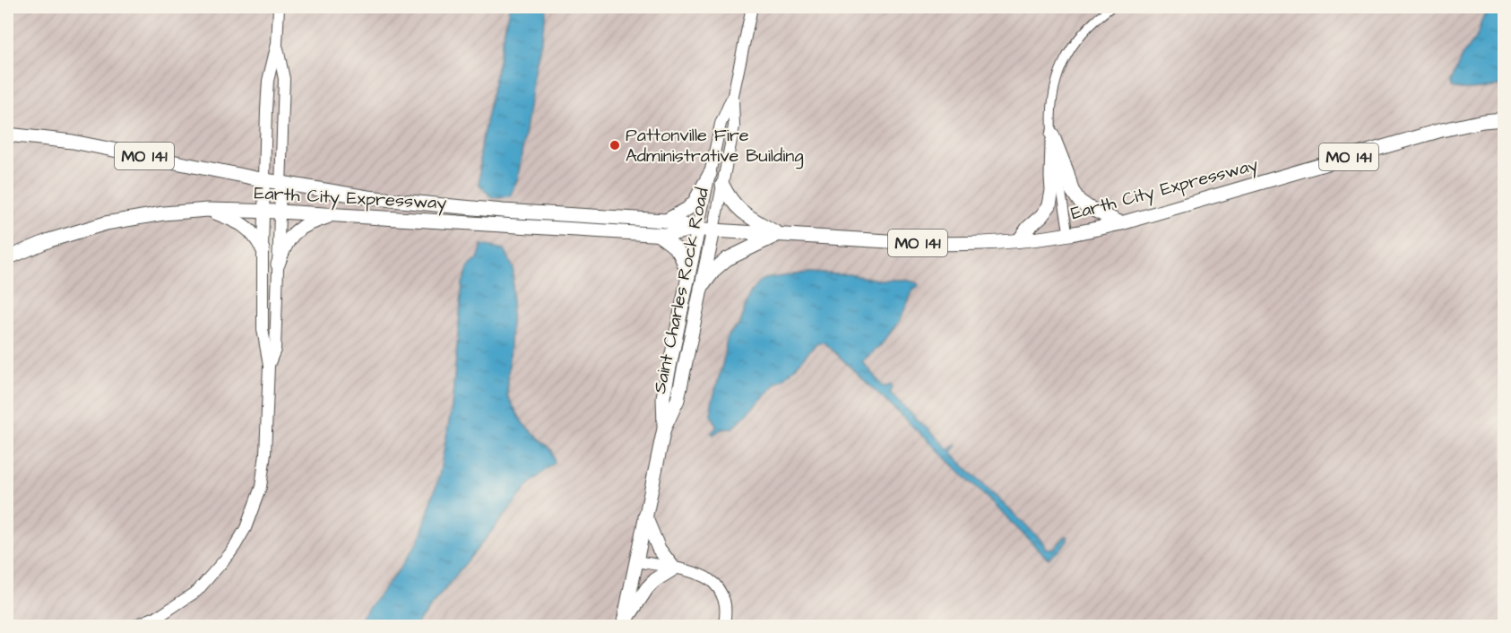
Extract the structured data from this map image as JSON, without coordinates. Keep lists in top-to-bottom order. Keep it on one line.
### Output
{"streets":{"main road":["MO 141","Earth City Expressway","Saint Charles Rock Road"]},"crossings":[["Earth City Expressway","Saint Charles Rock Road"]],"places":["Pattonville Fire Administrative Building"]}
